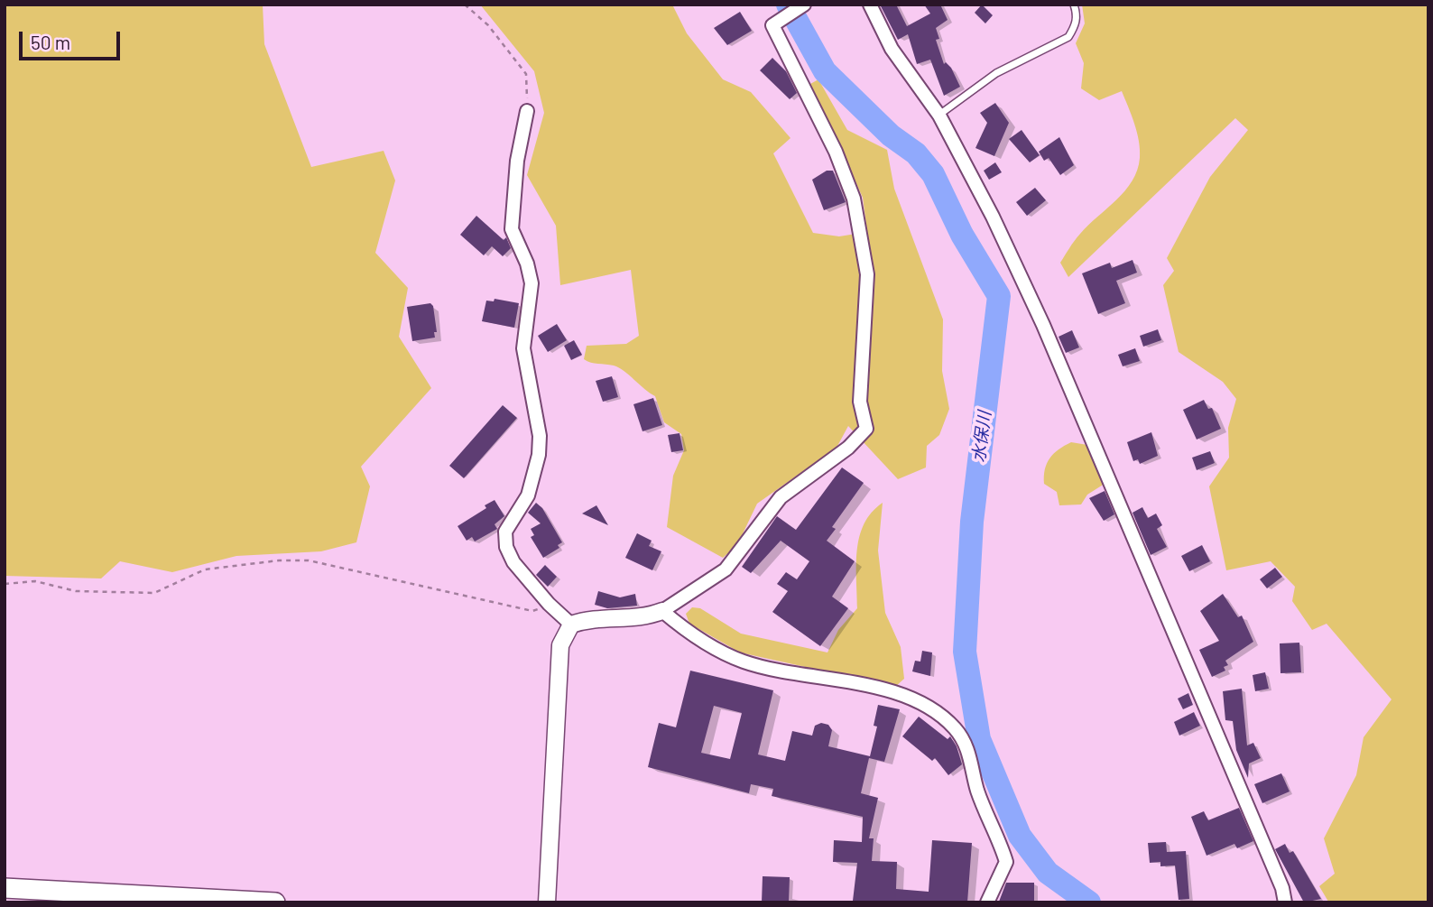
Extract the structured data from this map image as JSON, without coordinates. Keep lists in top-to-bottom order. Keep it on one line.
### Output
{"water":["水保川"],"scale_bar":"50 m"}
